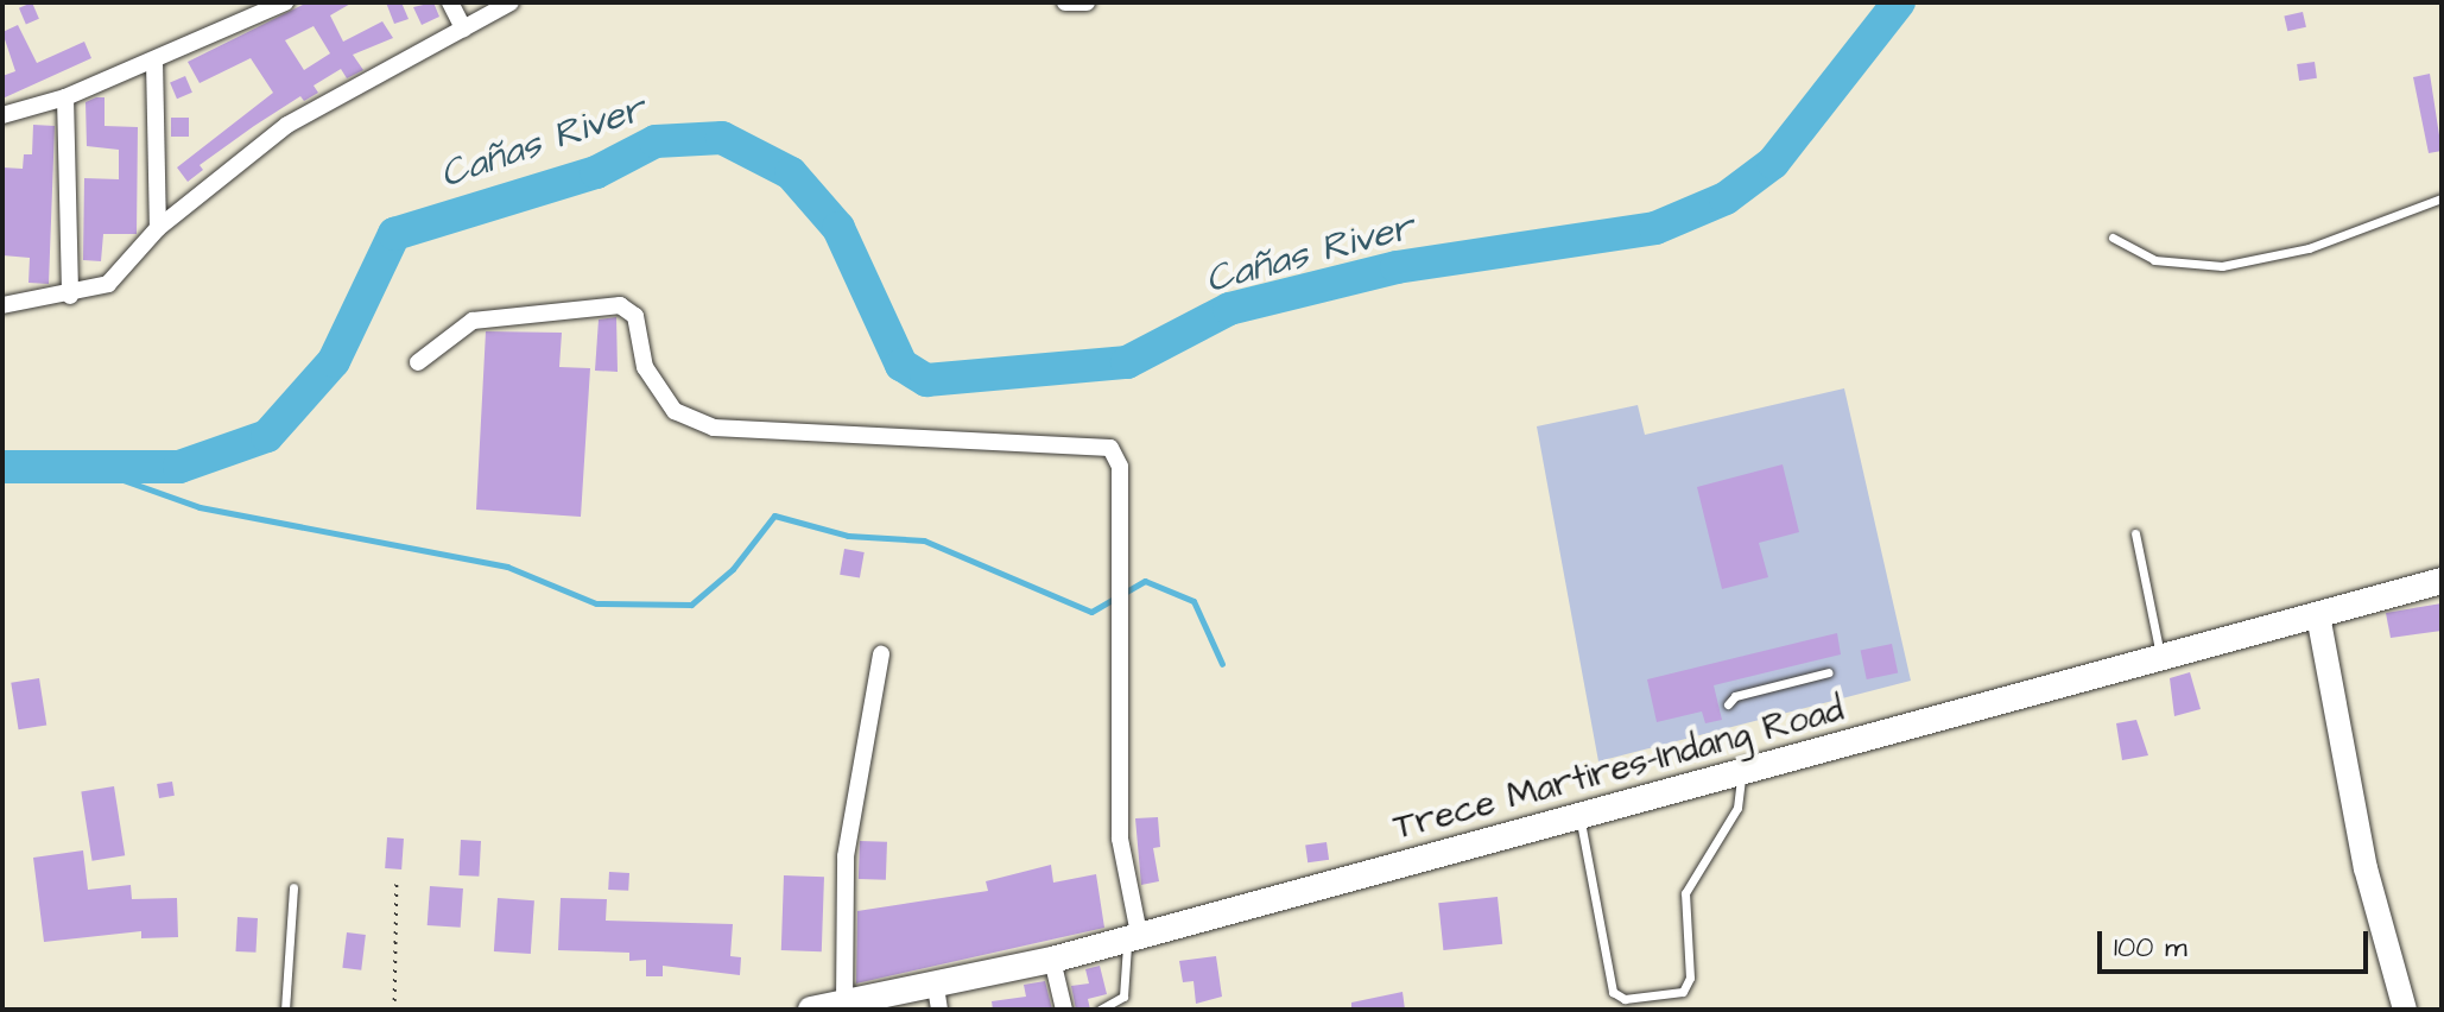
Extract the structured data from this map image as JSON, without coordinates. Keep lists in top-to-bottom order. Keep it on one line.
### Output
{"streets":{"main road":["Trece Martires-Indang Road"]},"water":["Cañas River"],"scale_bar":"100 m"}
